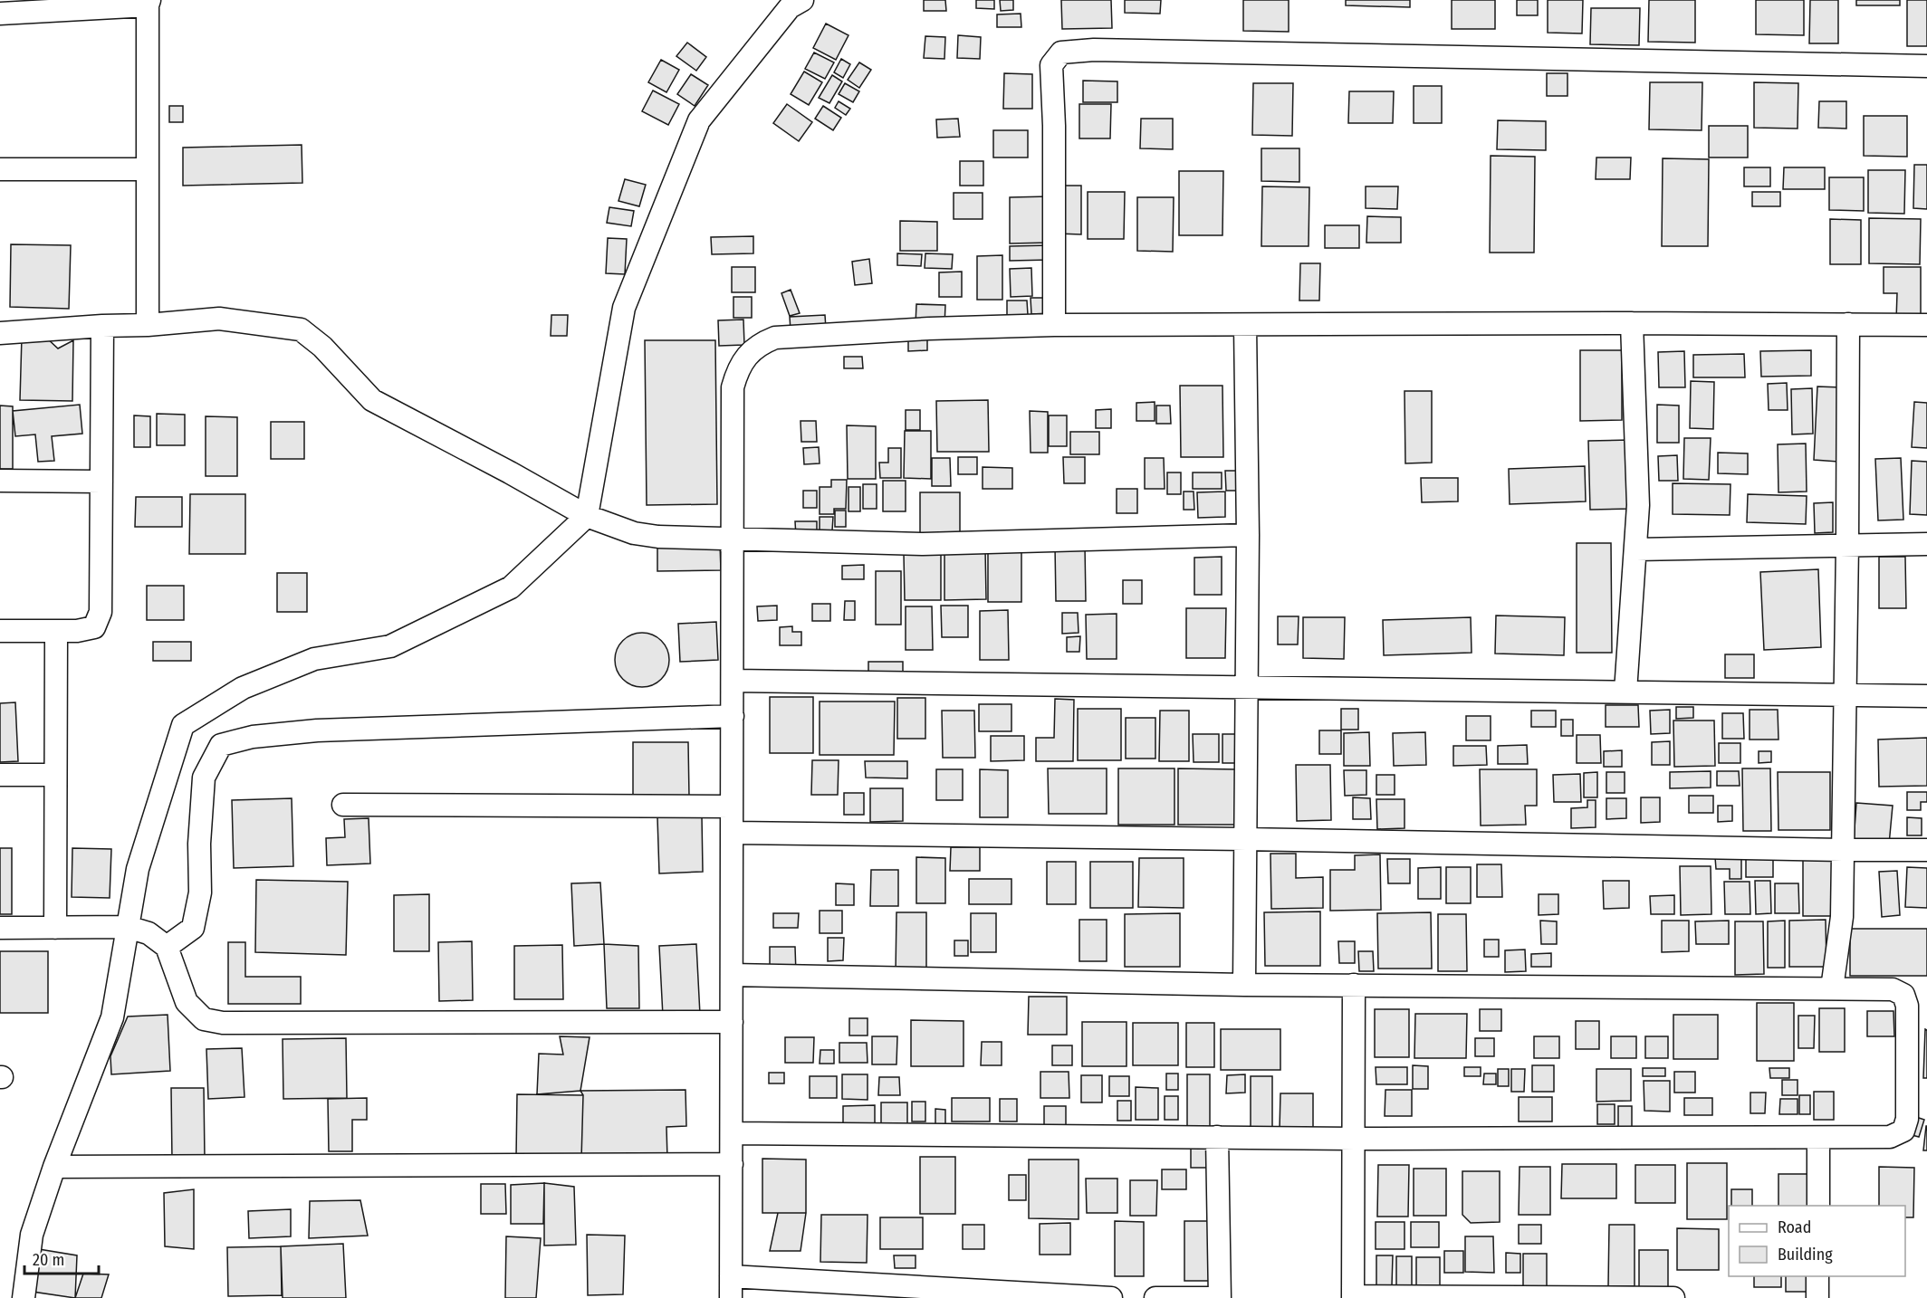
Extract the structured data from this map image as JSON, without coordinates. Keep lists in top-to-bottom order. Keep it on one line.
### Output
{"legend":["Road","Building"],"scale_bar":"20 m"}
